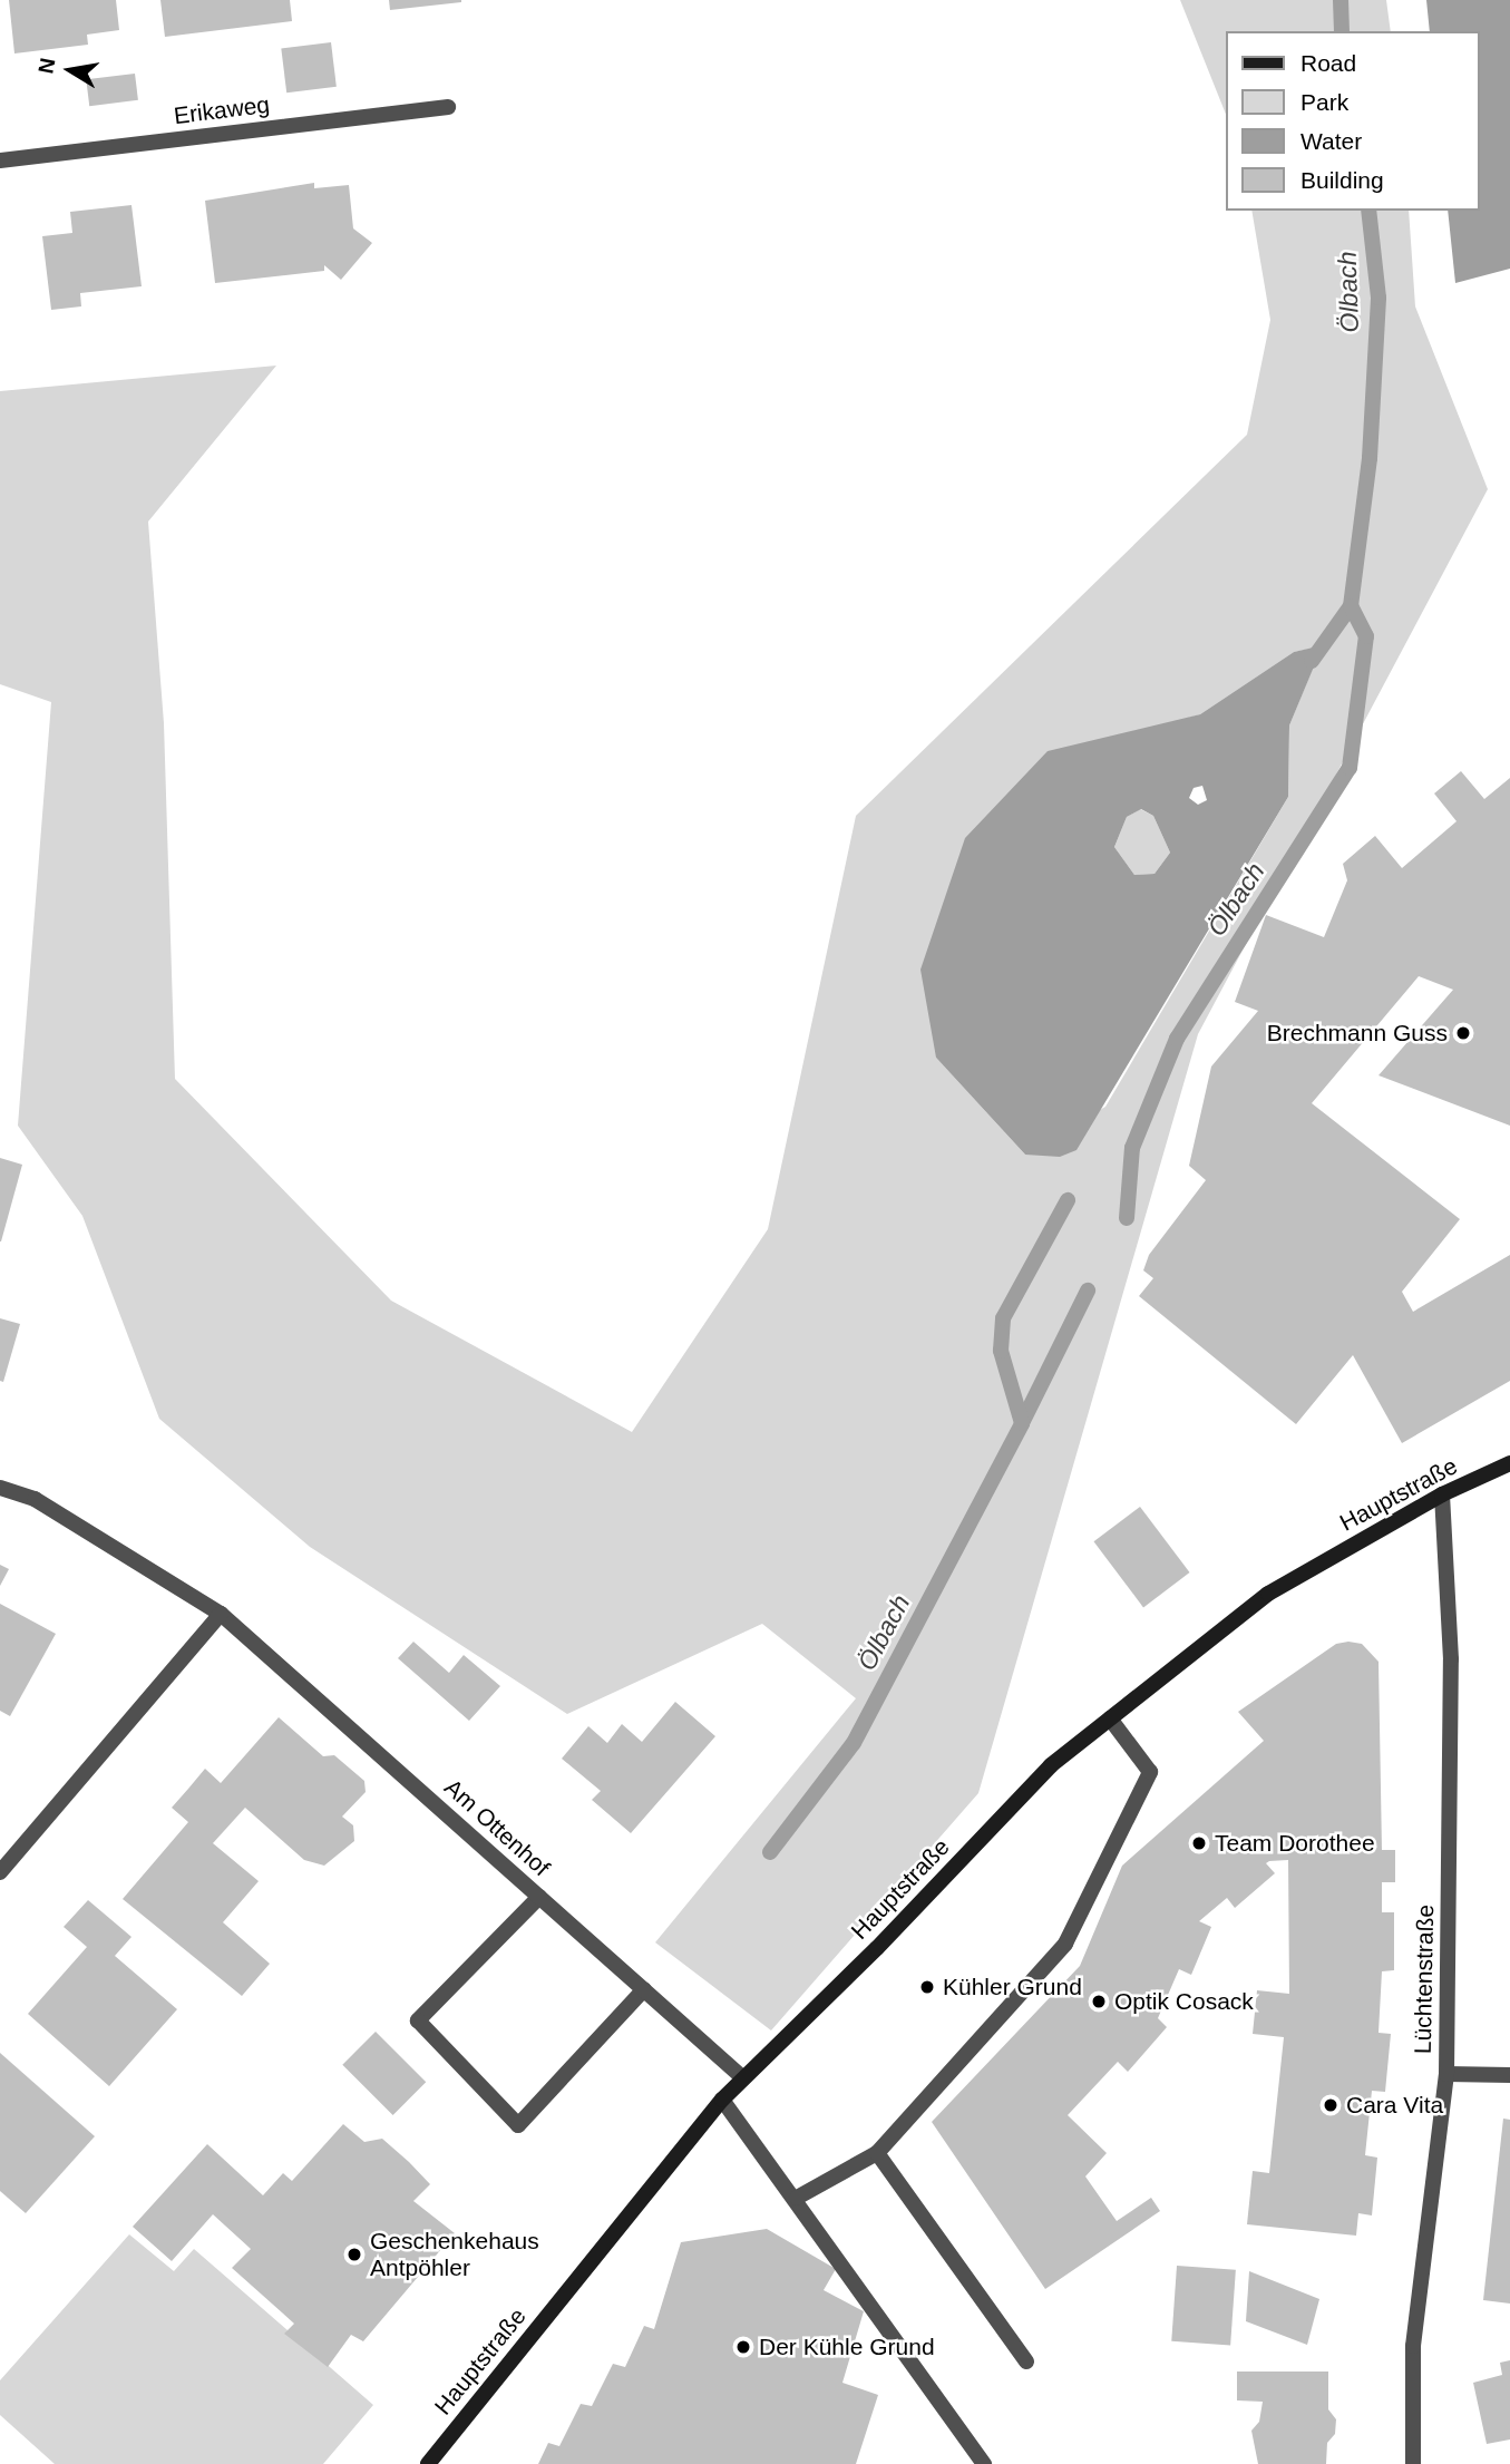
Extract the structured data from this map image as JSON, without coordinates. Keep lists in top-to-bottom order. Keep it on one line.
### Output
{"streets":{"main road":["Hauptstraße"],"street":["Erikaweg","Am Ottenhof","Lüchtenstraße"]},"crossings":[["Hauptstraße","Am Ottenhof"],["Hauptstraße","Lüchtenstraße"]],"water":["Ölbach"],"places":["Brechmann Guss","Team Dorothee","Kühler Grund","Optik Cosack","Cara Vita","Geschenkehaus Antpöhler","Der Kühle Grund"],"legend":["Road","Park","Water","Building"],"north":"left"}
